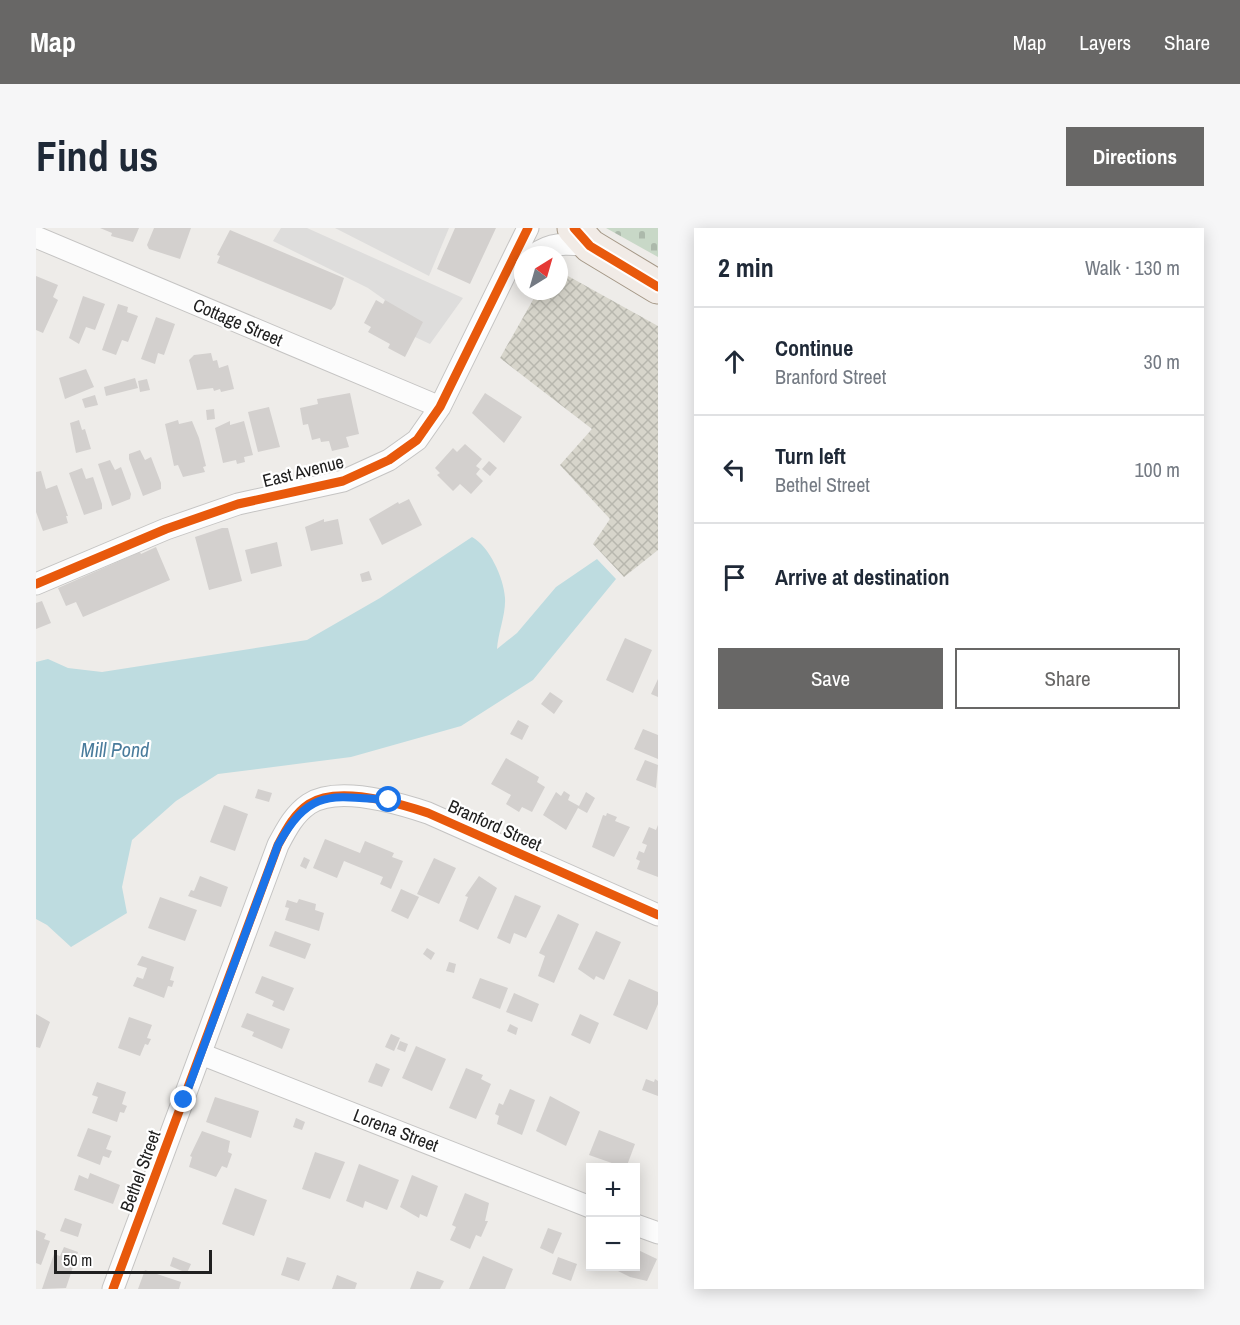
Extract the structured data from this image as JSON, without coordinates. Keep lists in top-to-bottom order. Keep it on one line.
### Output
{"streets":{"street":["Cottage Street","East Avenue","Branford Street","Lorena Street","Bethel Street"]},"crossings":[["Cottage Street","East Avenue"],["Branford Street","Bethel Street"],["Lorena Street","Bethel Street"]],"water":["Mill Pond"],"scale_bar":"50 m","north":"top right","page":{"header":"Map","nav":["Map","Layers","Share"],"buttons":["Directions",["Save","Share"]],"title":"Find us","heading":["2 min","Walk · 130 m"],"list":[["Continue","Branford Street","30 m"],["Turn left","Bethel Street","100 m"],"Arrive at destination"],"map_buttons":["+","−"],"scale":"50 m"}}
